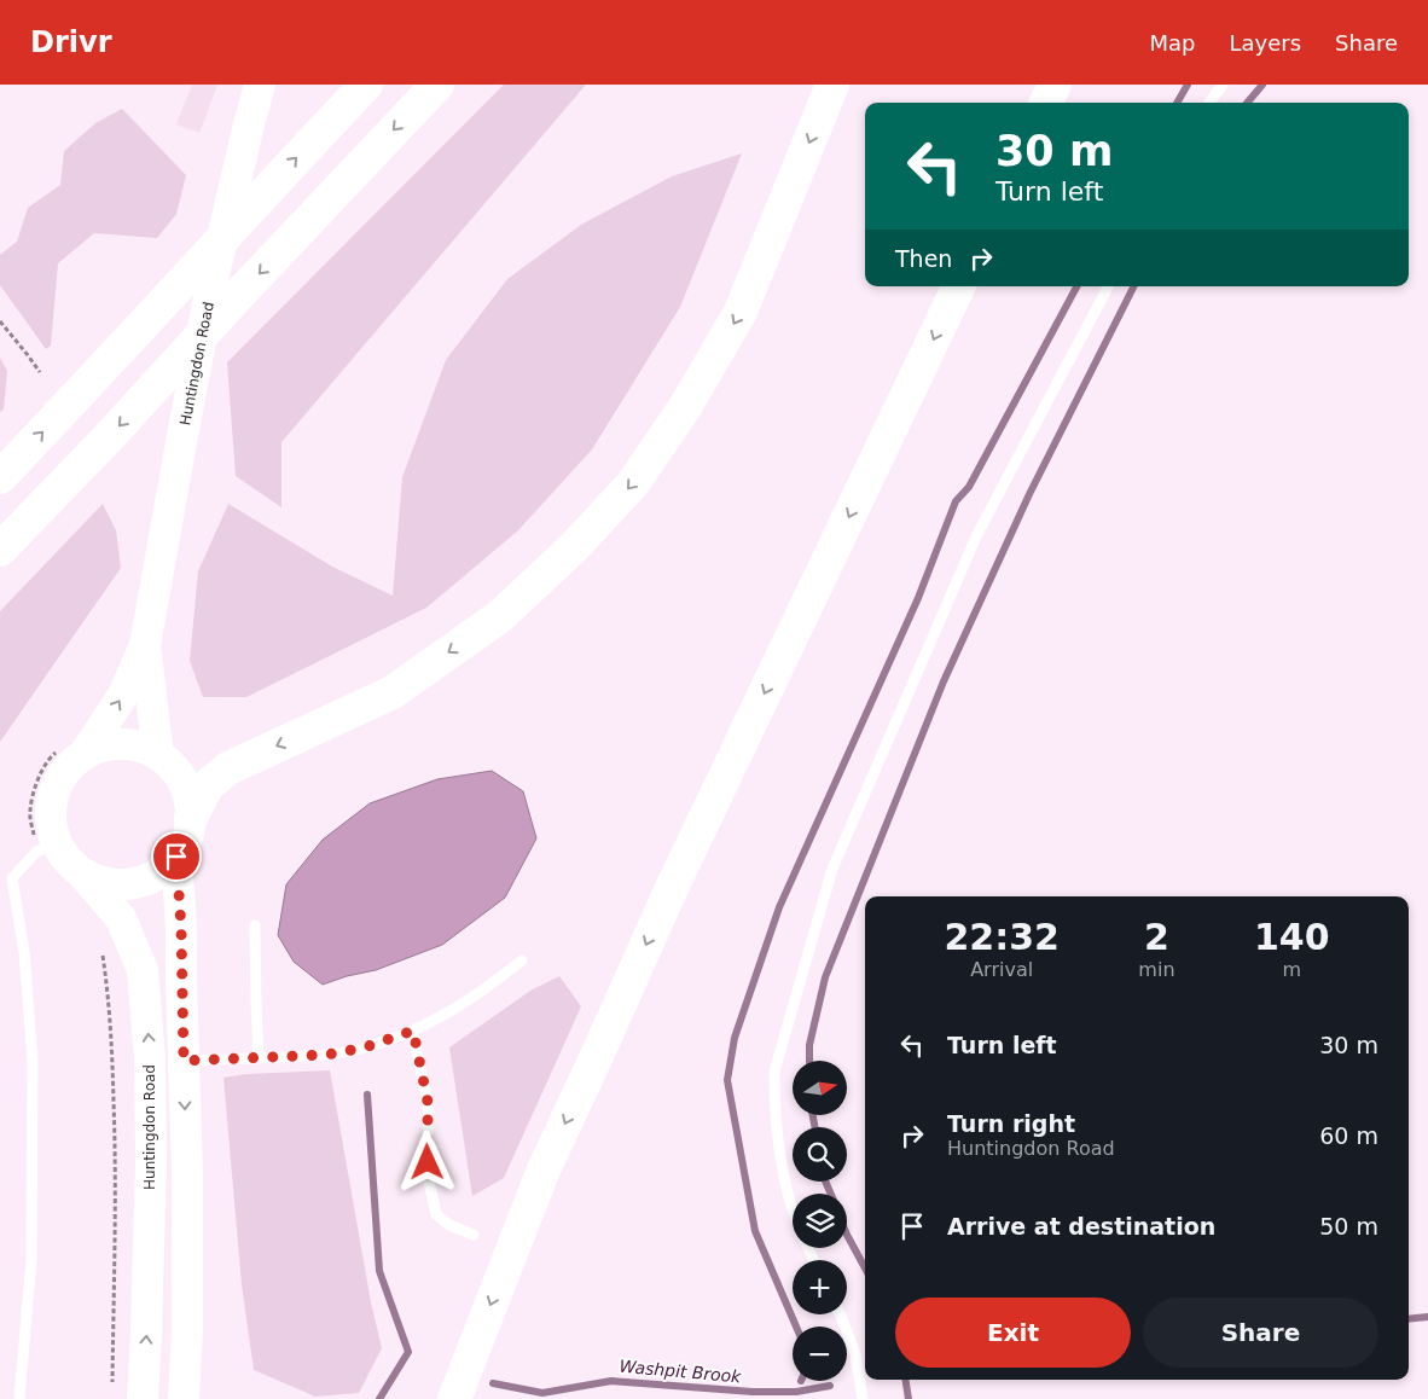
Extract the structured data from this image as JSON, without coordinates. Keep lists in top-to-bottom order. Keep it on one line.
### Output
{"streets":{"main road":["Huntingdon Road"]},"water":["Washpit Brook"],"north":"right","page":{"header":"Drivr","nav":["Map","Layers","Share"],"turn":["30 m","Turn left"],"then":"Then","eta":["22:32","Arrival","2","min","140","m"],"list":[{"name":"Turn left","value":"30 m"},{"name":"Turn right","note":"Huntingdon Road","value":"60 m"},{"name":"Arrive at destination","value":"50 m"}],"map_buttons":["+","−"],"buttons":["Exit","Share"]}}
